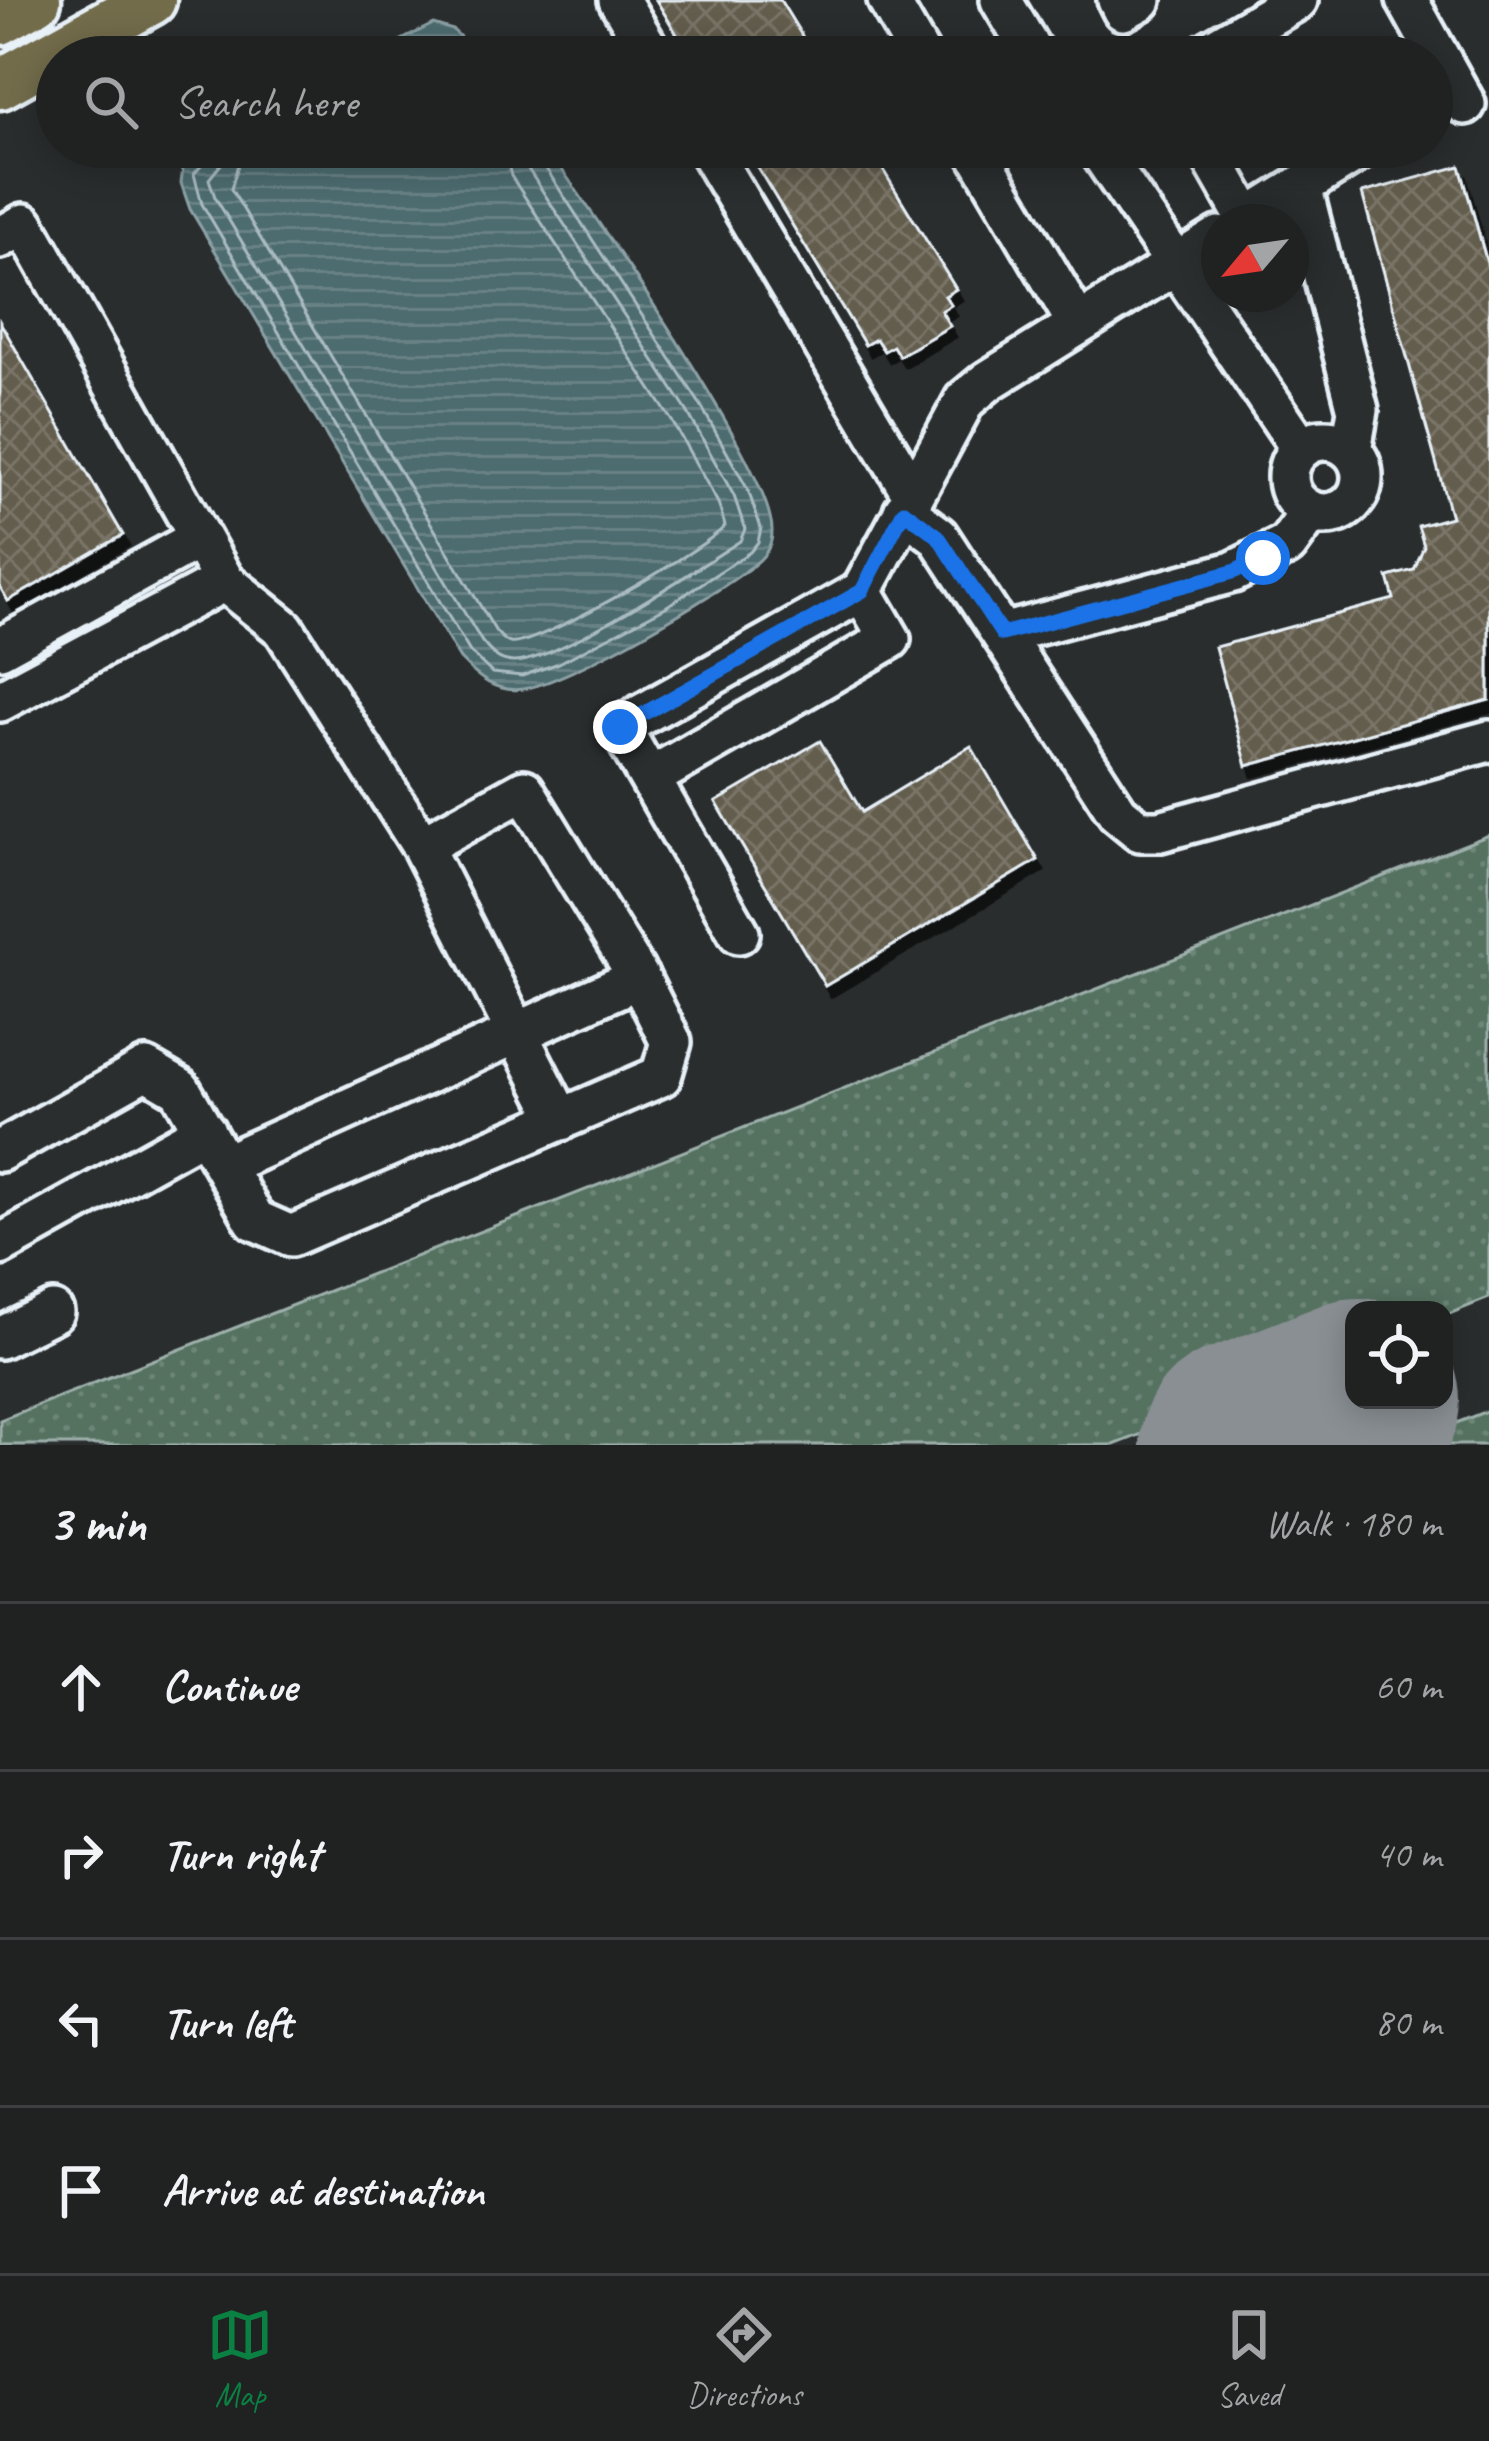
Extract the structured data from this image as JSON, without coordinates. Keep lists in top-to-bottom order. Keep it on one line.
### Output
{"north":"bottom left","page":{"search":"Search here","heading":["3 min","Walk · 180 m"],"list":[["Continue","60 m"],["Turn right","40 m"],["Turn left","80 m"],"Arrive at destination"],"nav":["Map","Directions","Saved"]}}
